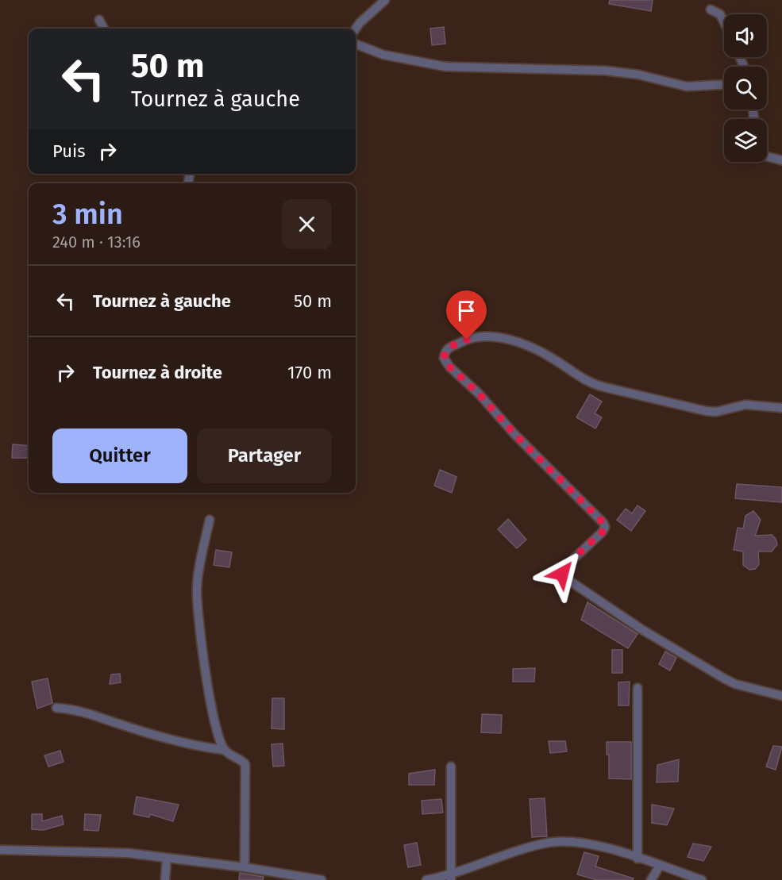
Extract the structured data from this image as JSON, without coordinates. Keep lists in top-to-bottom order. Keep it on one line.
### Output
{"page":{"turn":["50 m","Tournez à gauche"],"then":"Puis","heading":["3 min","240 m · 13:16"],"list":[{"name":"Tournez à gauche","value":"50 m"},{"name":"Tournez à droite","value":"170 m"}],"buttons":["Quitter","Partager"]}}
